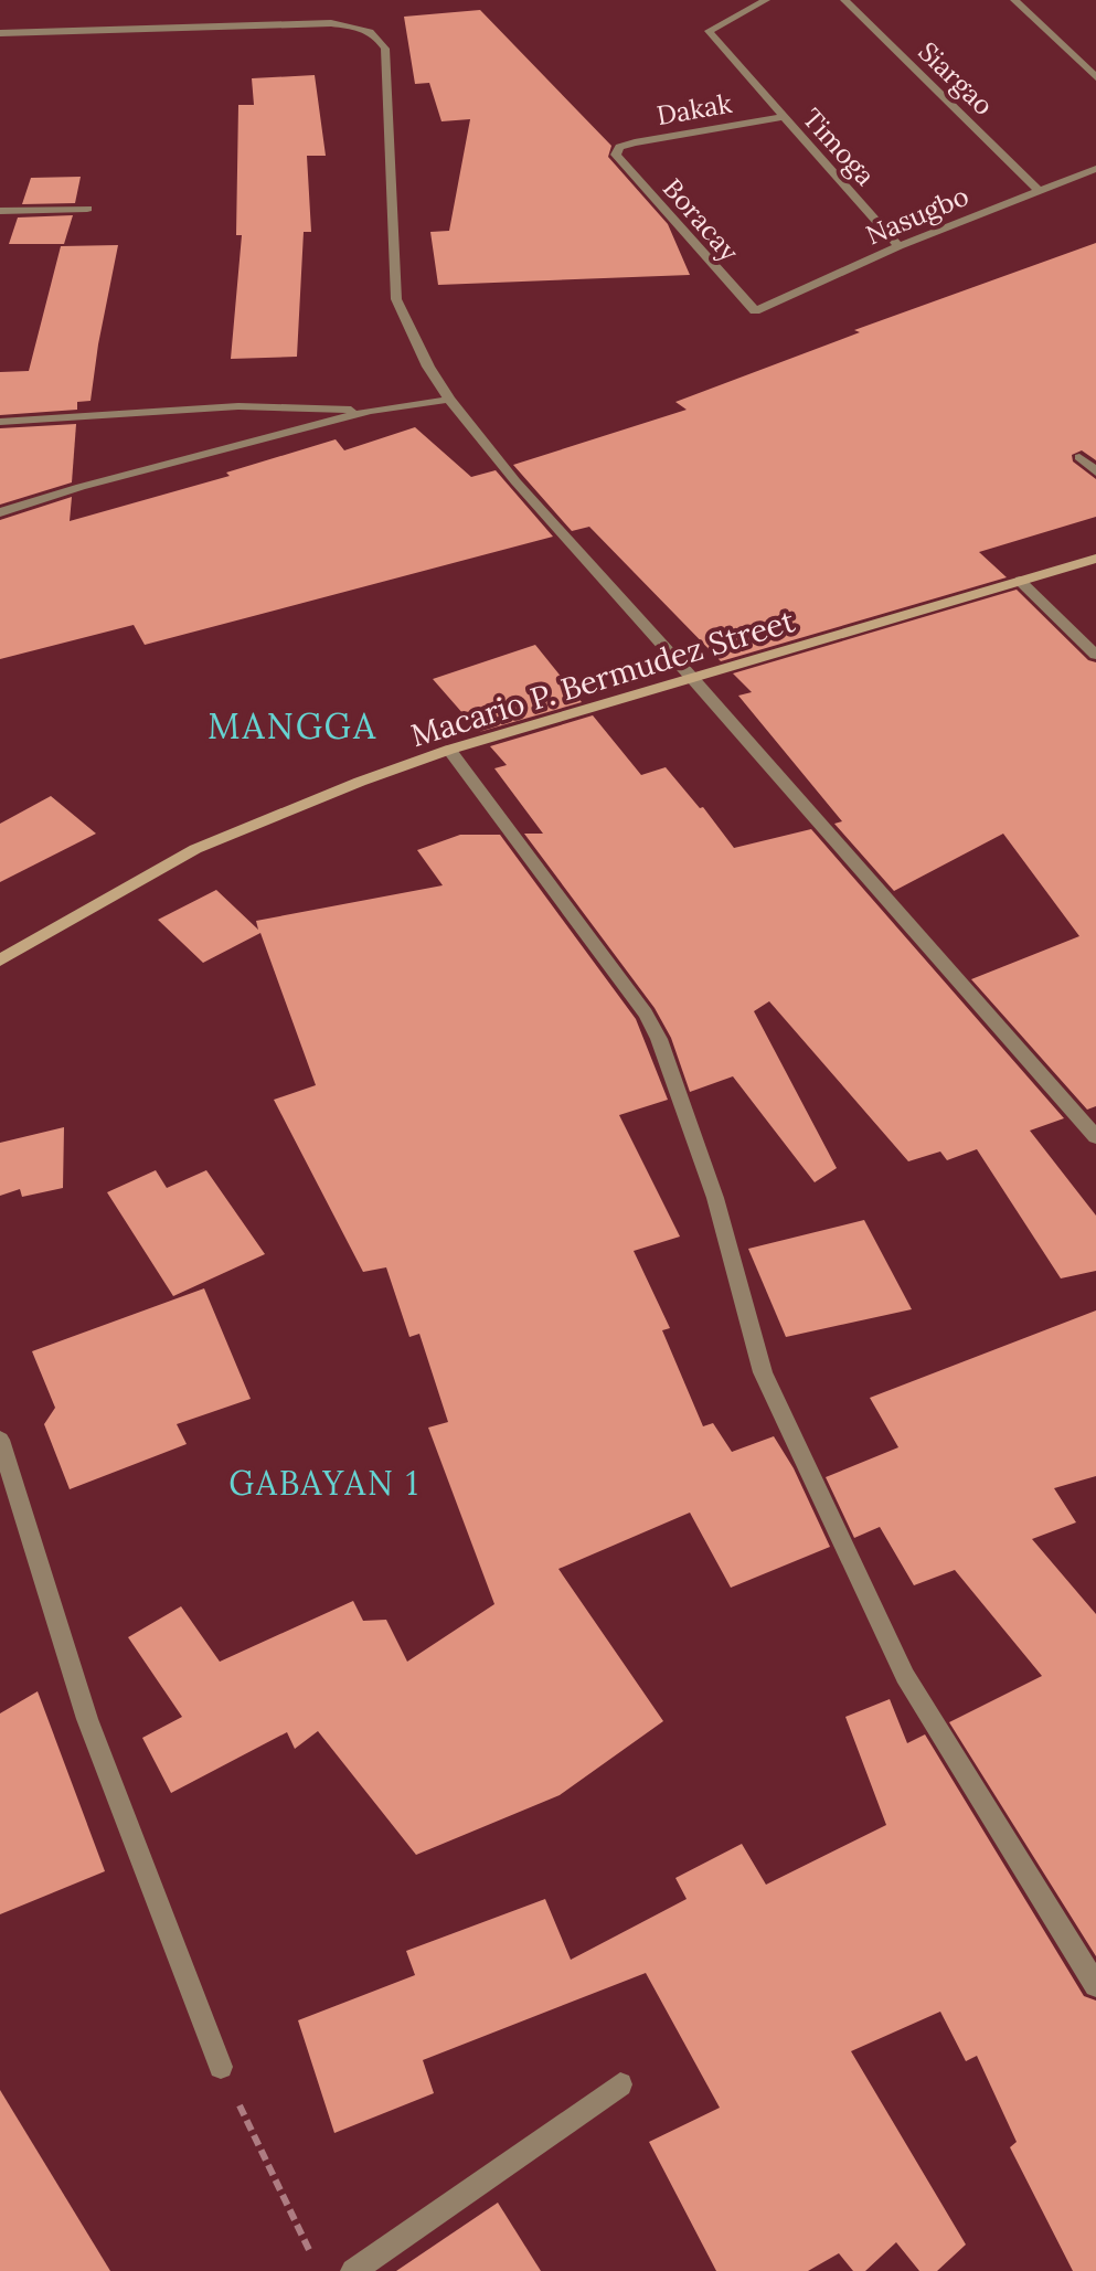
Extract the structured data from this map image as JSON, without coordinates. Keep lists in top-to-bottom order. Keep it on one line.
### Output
{"streets":{"main road":["Macario P. Bermudez Street"],"street":["Siargao","Dakak","Timoga","Nasugbo","Boracay"]},"crossings":[["Siargao","Nasugbo"],["Dakak","Timoga"],["Dakak","Boracay"],["Timoga","Nasugbo"],["Nasugbo","Boracay"]],"districts":["MANGGA","GABAYAN 1"]}
